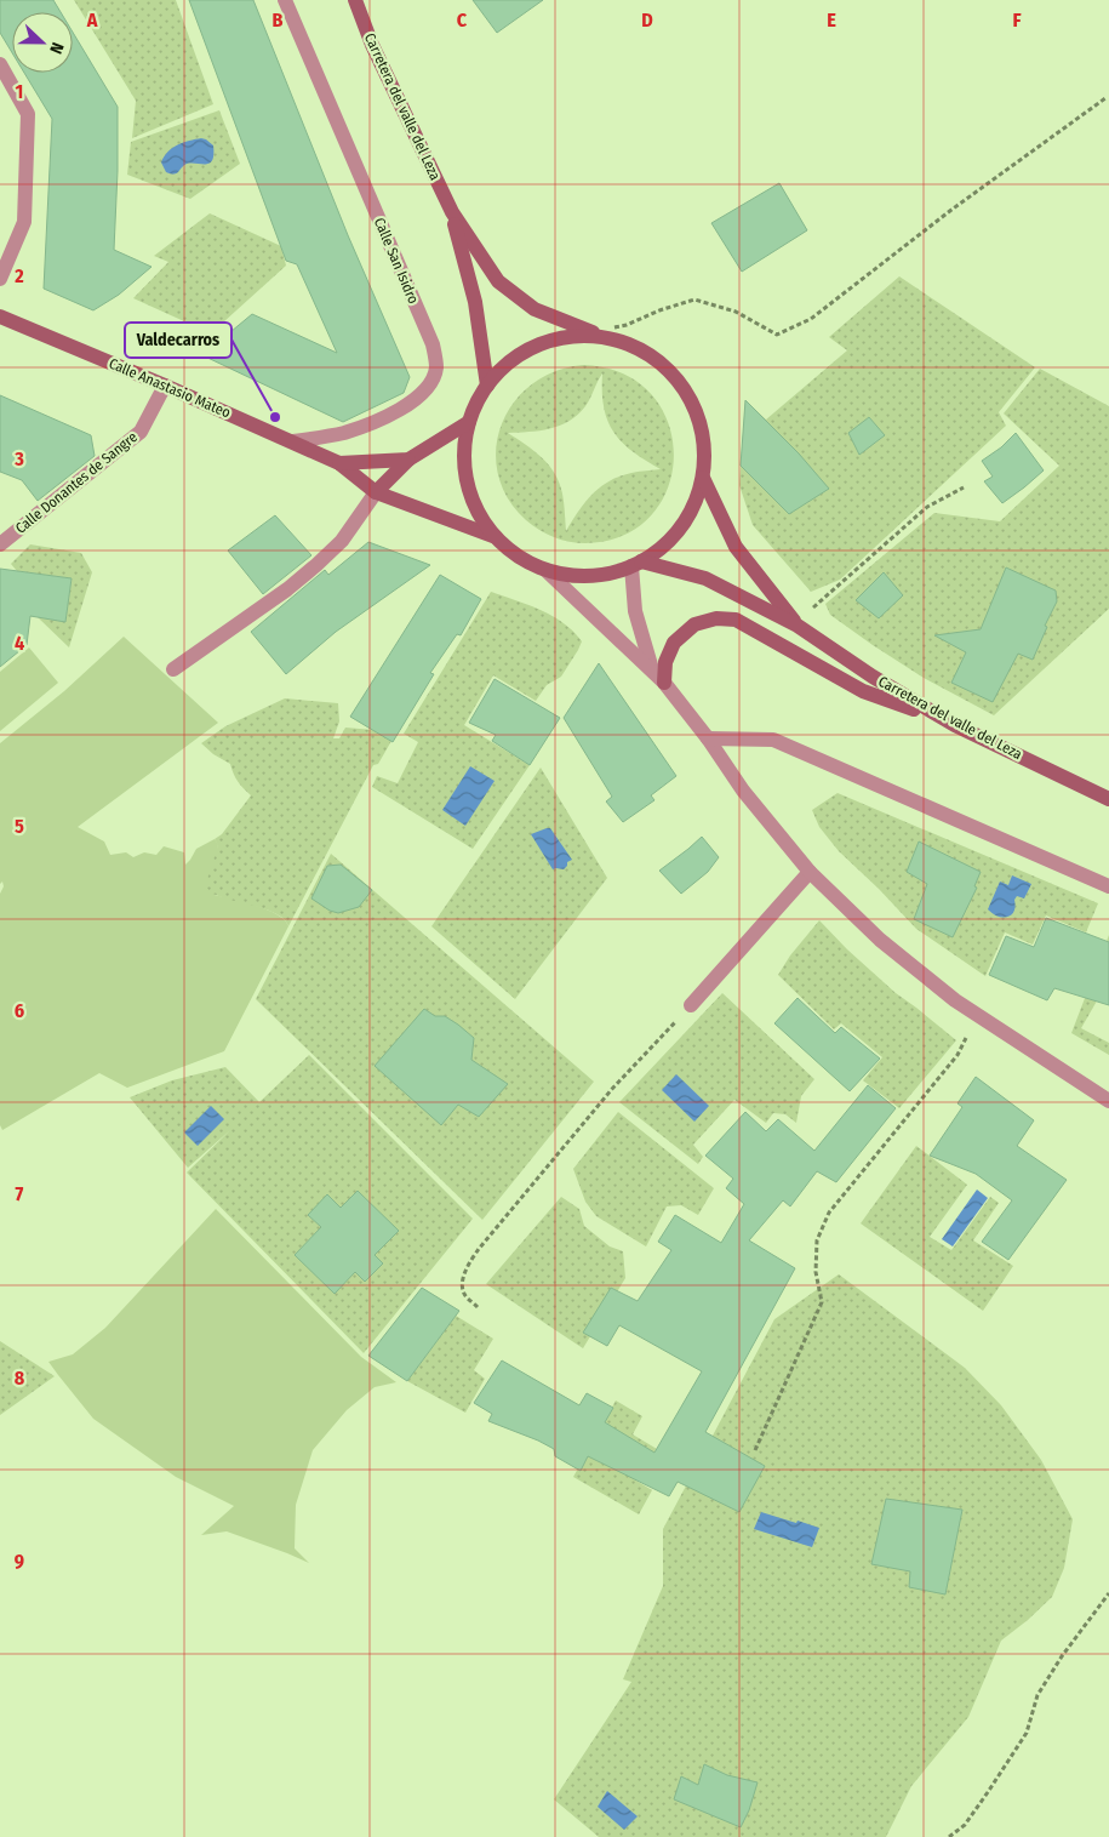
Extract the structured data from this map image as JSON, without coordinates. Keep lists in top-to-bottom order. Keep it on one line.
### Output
{"streets":{"main road":["Carretera del valle del Leza","Calle Anastasio Mateo"],"street":["Calle San Isidro","Calle Donantes de Sangre"]},"crossings":[["Calle San Isidro","Calle Anastasio Mateo"],["Calle Anastasio Mateo","Calle Donantes de Sangre"]],"places":["Valdecarros"],"north":"right","grid":{"columns":["A","B","C","D","E","F"],"rows":["1","2","3","4","5","6","7","8","9"]}}
